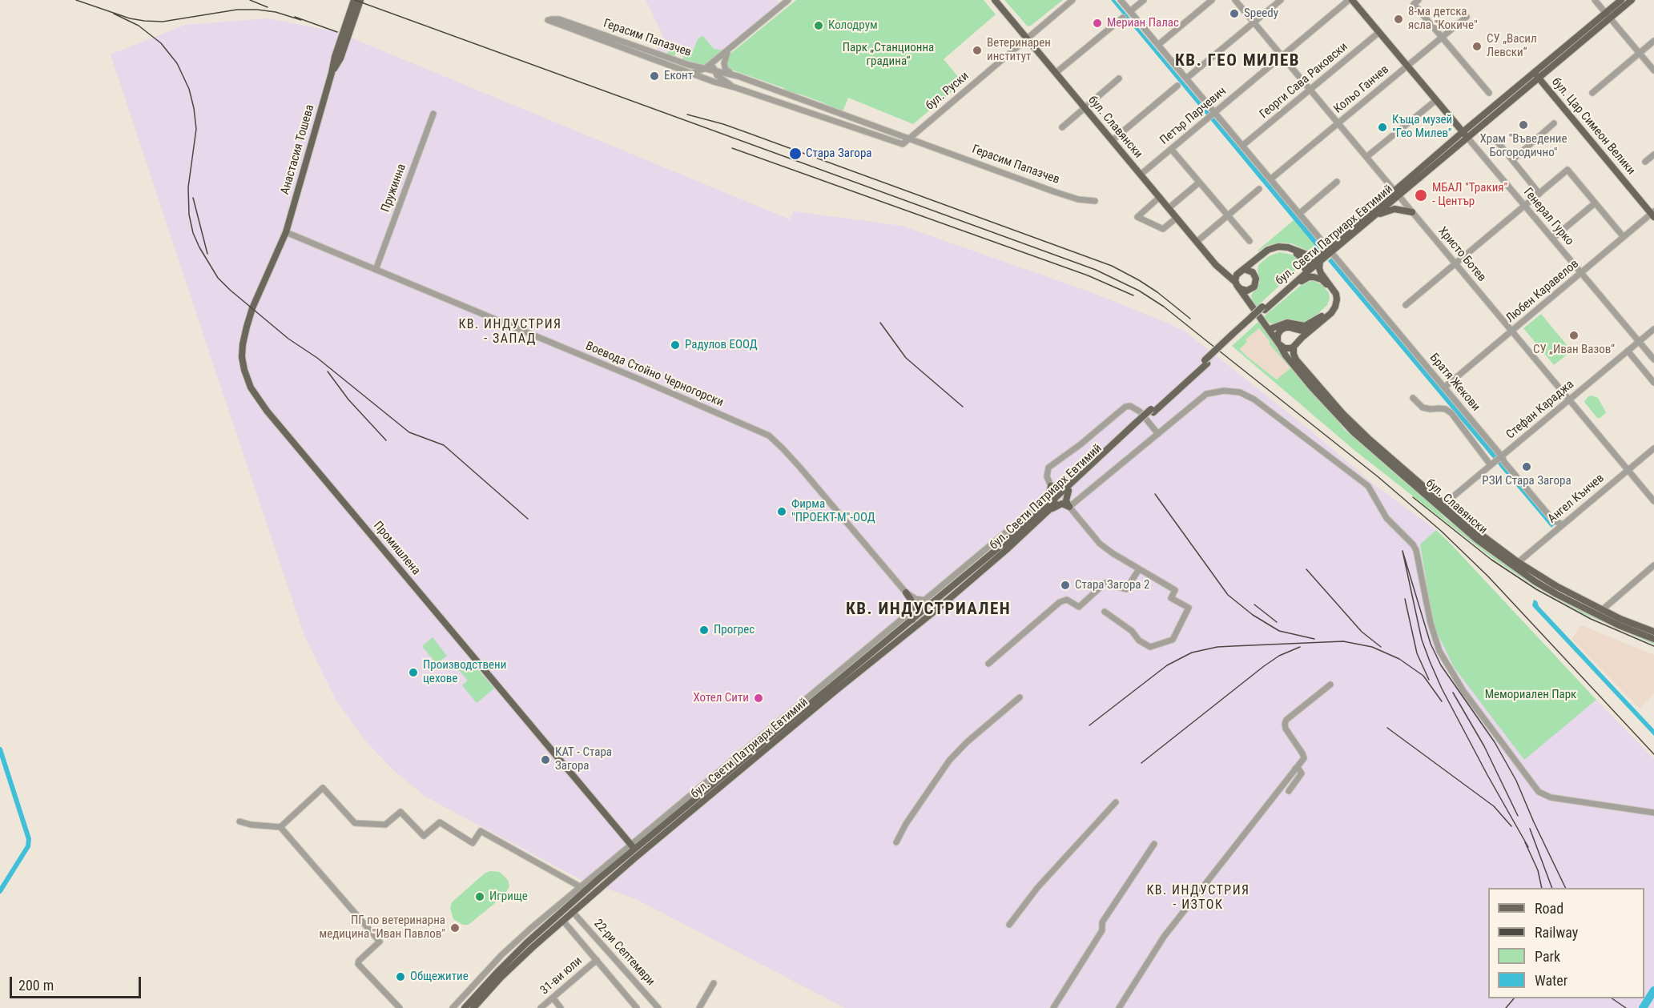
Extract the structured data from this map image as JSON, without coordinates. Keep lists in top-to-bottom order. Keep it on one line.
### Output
{"streets":{"main road":["бул. Цар Симеон Велики","бул. Славянски","Анастасия Тошева","Генерал Гурко","бул. Свети Патриарх Евтимий","Промишлена"],"street":["Герасим Папазчев","Георги Сава Раковски","Кольо Ганчев","бул. Руски","Петър Парчевич","Пружинна","Христо Ботев","Любен Каравелов","Воевода Стойно Черногорски","Братя Жекови","Стефан Караджа","Ангел Кънчев","22-ри Септември","31-ви юли"]},"crossings":[["Герасим Папазчев","бул. Руски"],["Георги Сава Раковски","Генерал Гурко"],["Георги Сава Раковски","Христо Ботев"],["Георги Сава Раковски","Братя Жекови"],["Кольо Ганчев","Генерал Гурко"],["Кольо Ганчев","Христо Ботев"],["Кольо Ганчев","Братя Жекови"],["бул. Руски","бул. Славянски"],["Петър Парчевич","бул. Славянски"],["Петър Парчевич","Христо Ботев"],["Петър Парчевич","Братя Жекови"],["бул. Цар Симеон Велики","бул. Свети Патриарх Евтимий"],["бул. Цар Симеон Велики","Любен Каравелов"],["бул. Славянски","Стефан Караджа"],["бул. Славянски","Ангел Кънчев"],["Анастасия Тошева","Воевода Стойно Черногорски"],["Анастасия Тошева","Промишлена"],["Пружинна","Воевода Стойно Черногорски"],["Генерал Гурко","бул. Свети Патриарх Евтимий"],["Генерал Гурко","Любен Каравелов"],["Генерал Гурко","Стефан Караджа"],["бул. Свети Патриарх Евтимий","Христо Ботев"],["бул. Свети Патриарх Евтимий","Воевода Стойно Черногорски"],["бул. Свети Патриарх Евтимий","Братя Жекови"],["бул. Свети Патриарх Евтимий","Промишлена"],["бул. Свети Патриарх Евтимий","22-ри Септември"],["Христо Ботев","Любен Каравелов"],["Христо Ботев","Стефан Караджа"],["Христо Ботев","Ангел Кънчев"],["Любен Каравелов","Братя Жекови"],["Воевода Стойно Черногорски","Промишлена"],["Братя Жекови","Стефан Караджа"],["Братя Жекови","Ангел Кънчев"]],"districts":["КВ. ГЕО МИЛЕВ","КВ. ИНДУСТРИЯ - ЗАПАД","КВ. ИНДУСТРИАЛЕН","КВ. ИНДУСТРИЯ - ИЗТОК"],"parks":["Парк „Станционна градина“","Мемориален Парк"],"places":["Speedy","8-ма детска ясла \"Кокиче\"","Мериан Палас","Колодрум","СУ „Васил Левски“","Ветеринарен институт","Еконт","Храм \"Въведение Богородично\"","Къща музей \"Гео Милев\"","Стара Загора","МБАЛ \"Тракия\" - Център","СУ „Иван Вазов“","Радулов ЕООД","РЗИ Стара Загора","Фирма \"ПРОЕКТ-М\"-ООД","Стара Загора 2","Прогрес","Производствени цехове","Хотел Сити","КАТ - Стара Загора","Игрище","ПГ по ветеринарна медицина \"Иван Павлов\"","Общежитие"],"legend":["Road","Railway","Park","Water"],"scale_bar":"200 m"}
